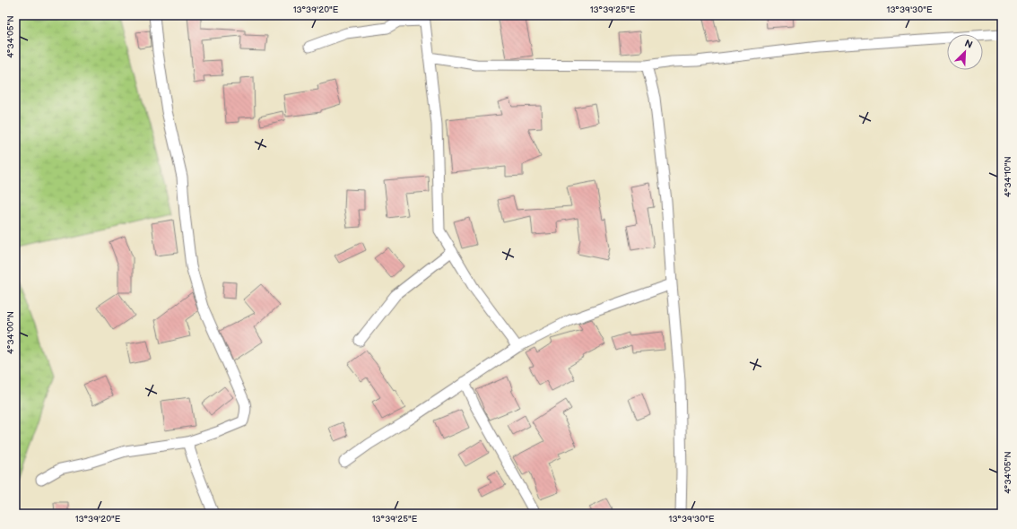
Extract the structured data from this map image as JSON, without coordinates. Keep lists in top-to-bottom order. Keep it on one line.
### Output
{"north":"top right","coordinates":["13°39'20\"E","13°39'25\"E","13°39'30\"E","4°34'05\"N","4°34'10\"N","4°34'00\"N"]}
